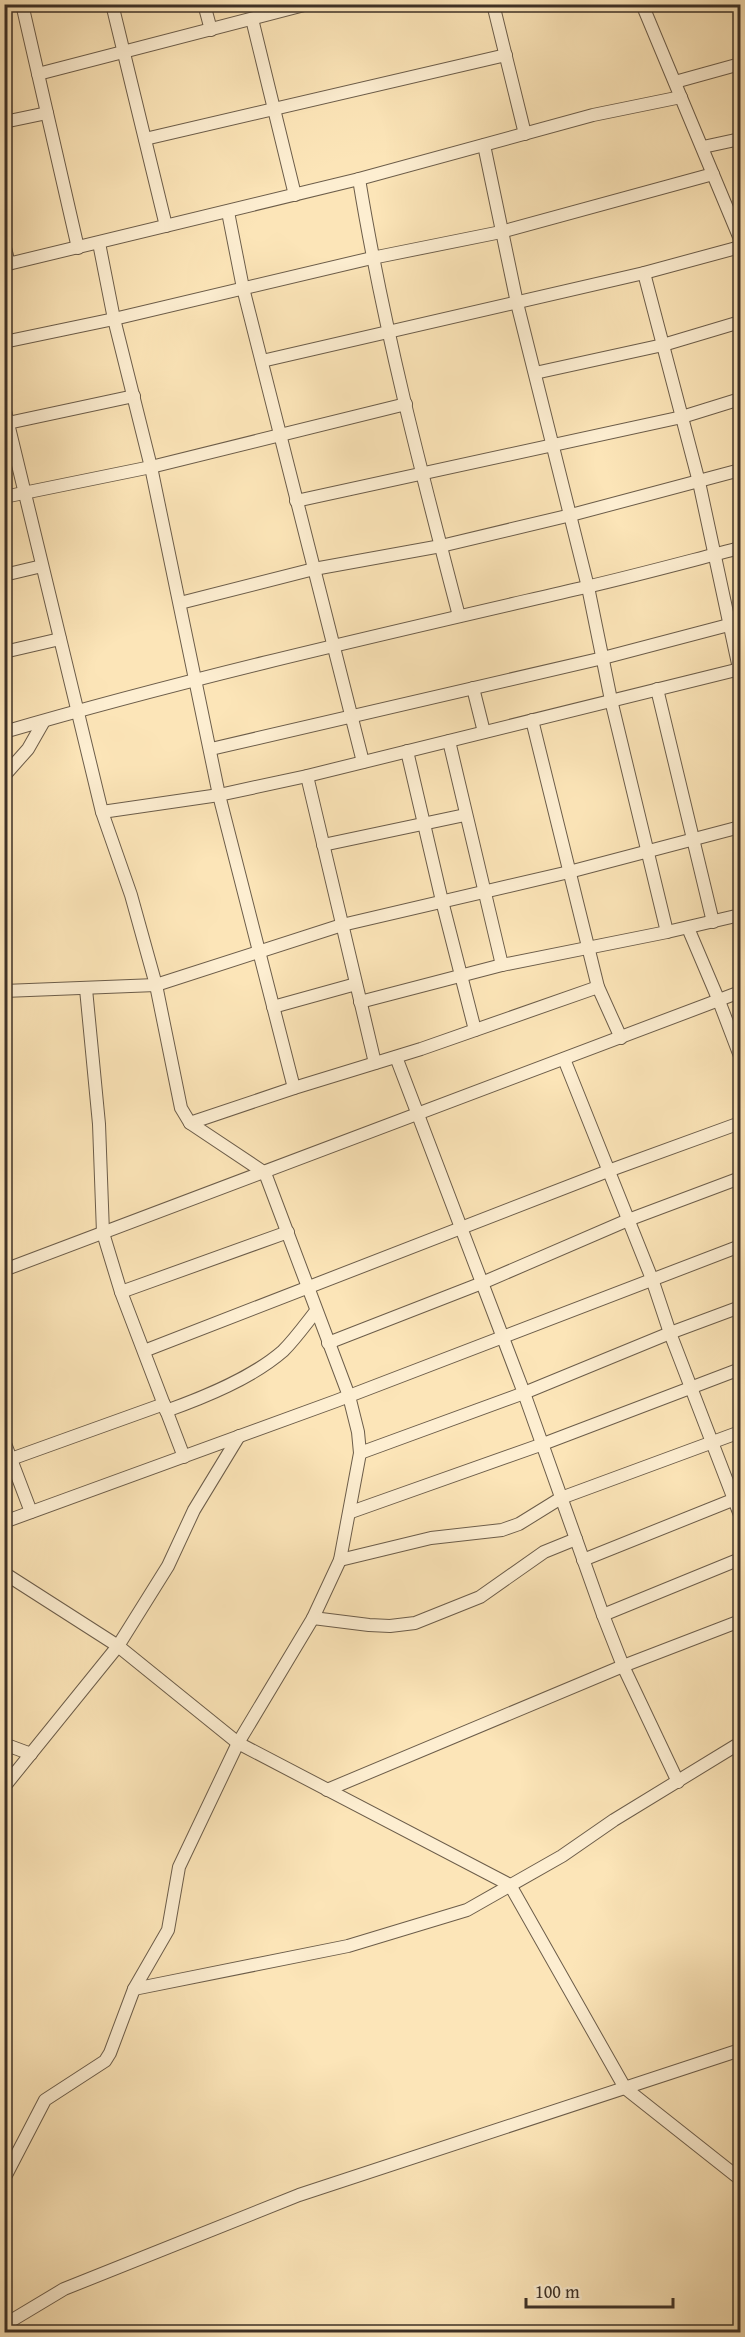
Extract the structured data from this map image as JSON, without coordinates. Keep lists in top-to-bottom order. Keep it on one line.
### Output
{"scale_bar":"100 m"}
